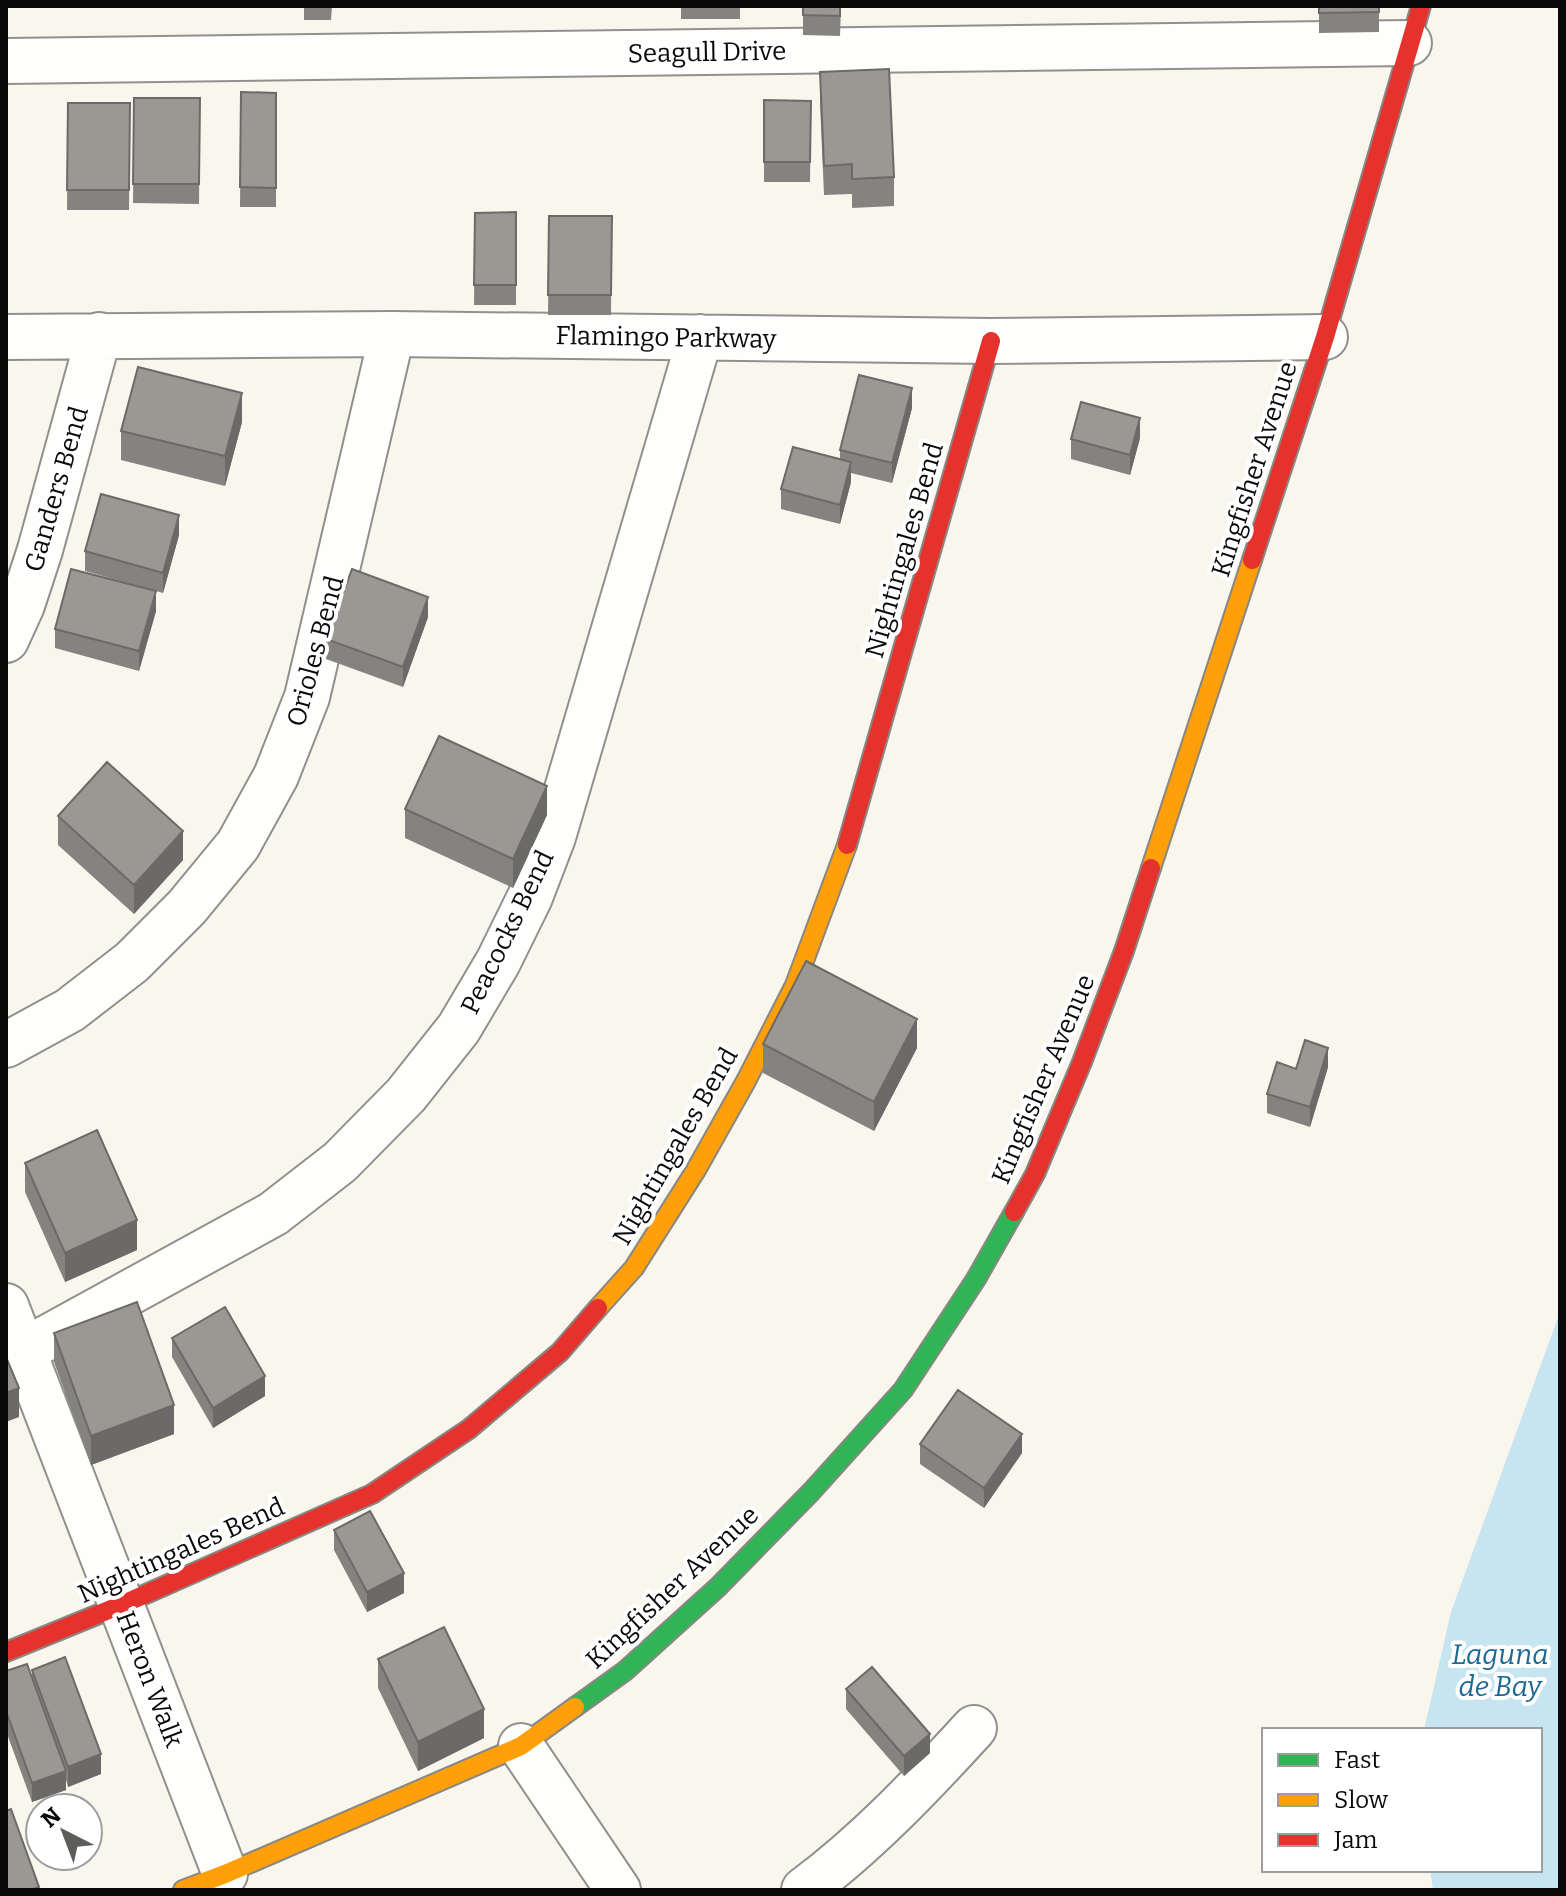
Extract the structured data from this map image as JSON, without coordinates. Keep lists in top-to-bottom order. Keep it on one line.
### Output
{"streets":{"street":["Seagull Drive","Flamingo Parkway","Kingfisher Avenue","Ganders Bend","Nightingales Bend","Orioles Bend","Peacocks Bend","Heron Walk"]},"crossings":[["Seagull Drive","Kingfisher Avenue"],["Flamingo Parkway","Kingfisher Avenue"],["Flamingo Parkway","Ganders Bend"],["Flamingo Parkway","Nightingales Bend"],["Flamingo Parkway","Orioles Bend"],["Flamingo Parkway","Peacocks Bend"],["Kingfisher Avenue","Heron Walk"],["Nightingales Bend","Heron Walk"],["Peacocks Bend","Heron Walk"]],"water":["Laguna de Bay"],"legend":["Fast","Slow","Jam"],"north":"top left"}
